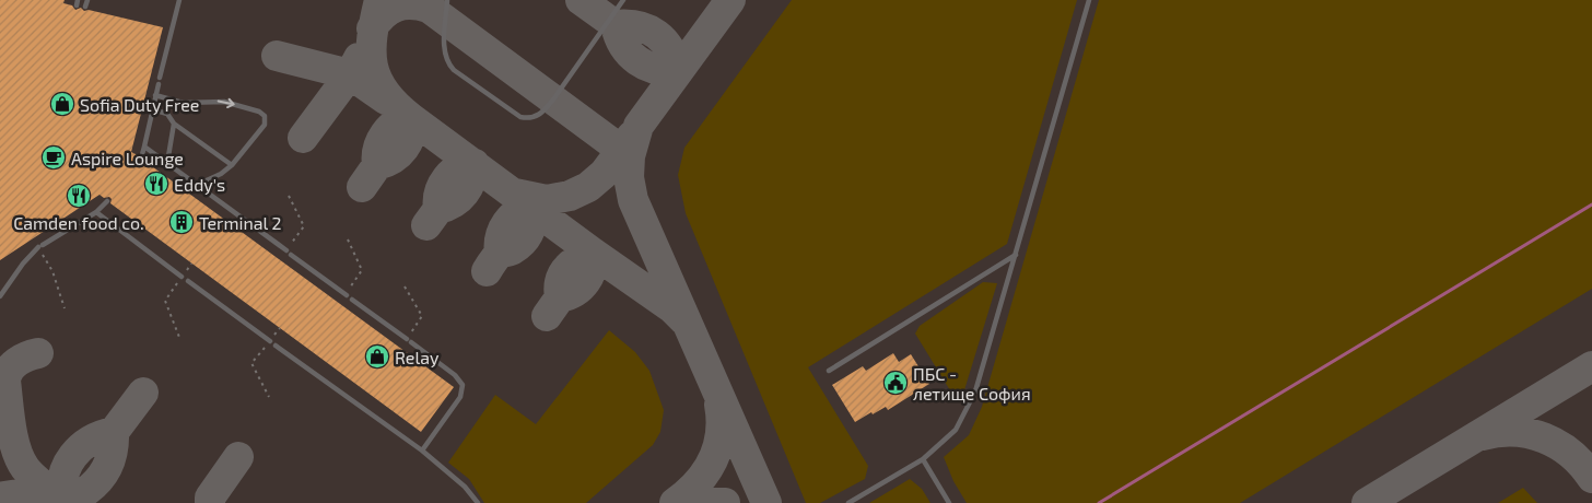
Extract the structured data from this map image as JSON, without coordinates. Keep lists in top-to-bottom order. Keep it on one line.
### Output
{"places":{"shop":["Sofia Duty Free","Relay"],"cafe":["Aspire Lounge"],"restaurant":["Eddy's","Camden food co."],"building":["Terminal 2"],"public building":["ПБС - летище София"]}}
